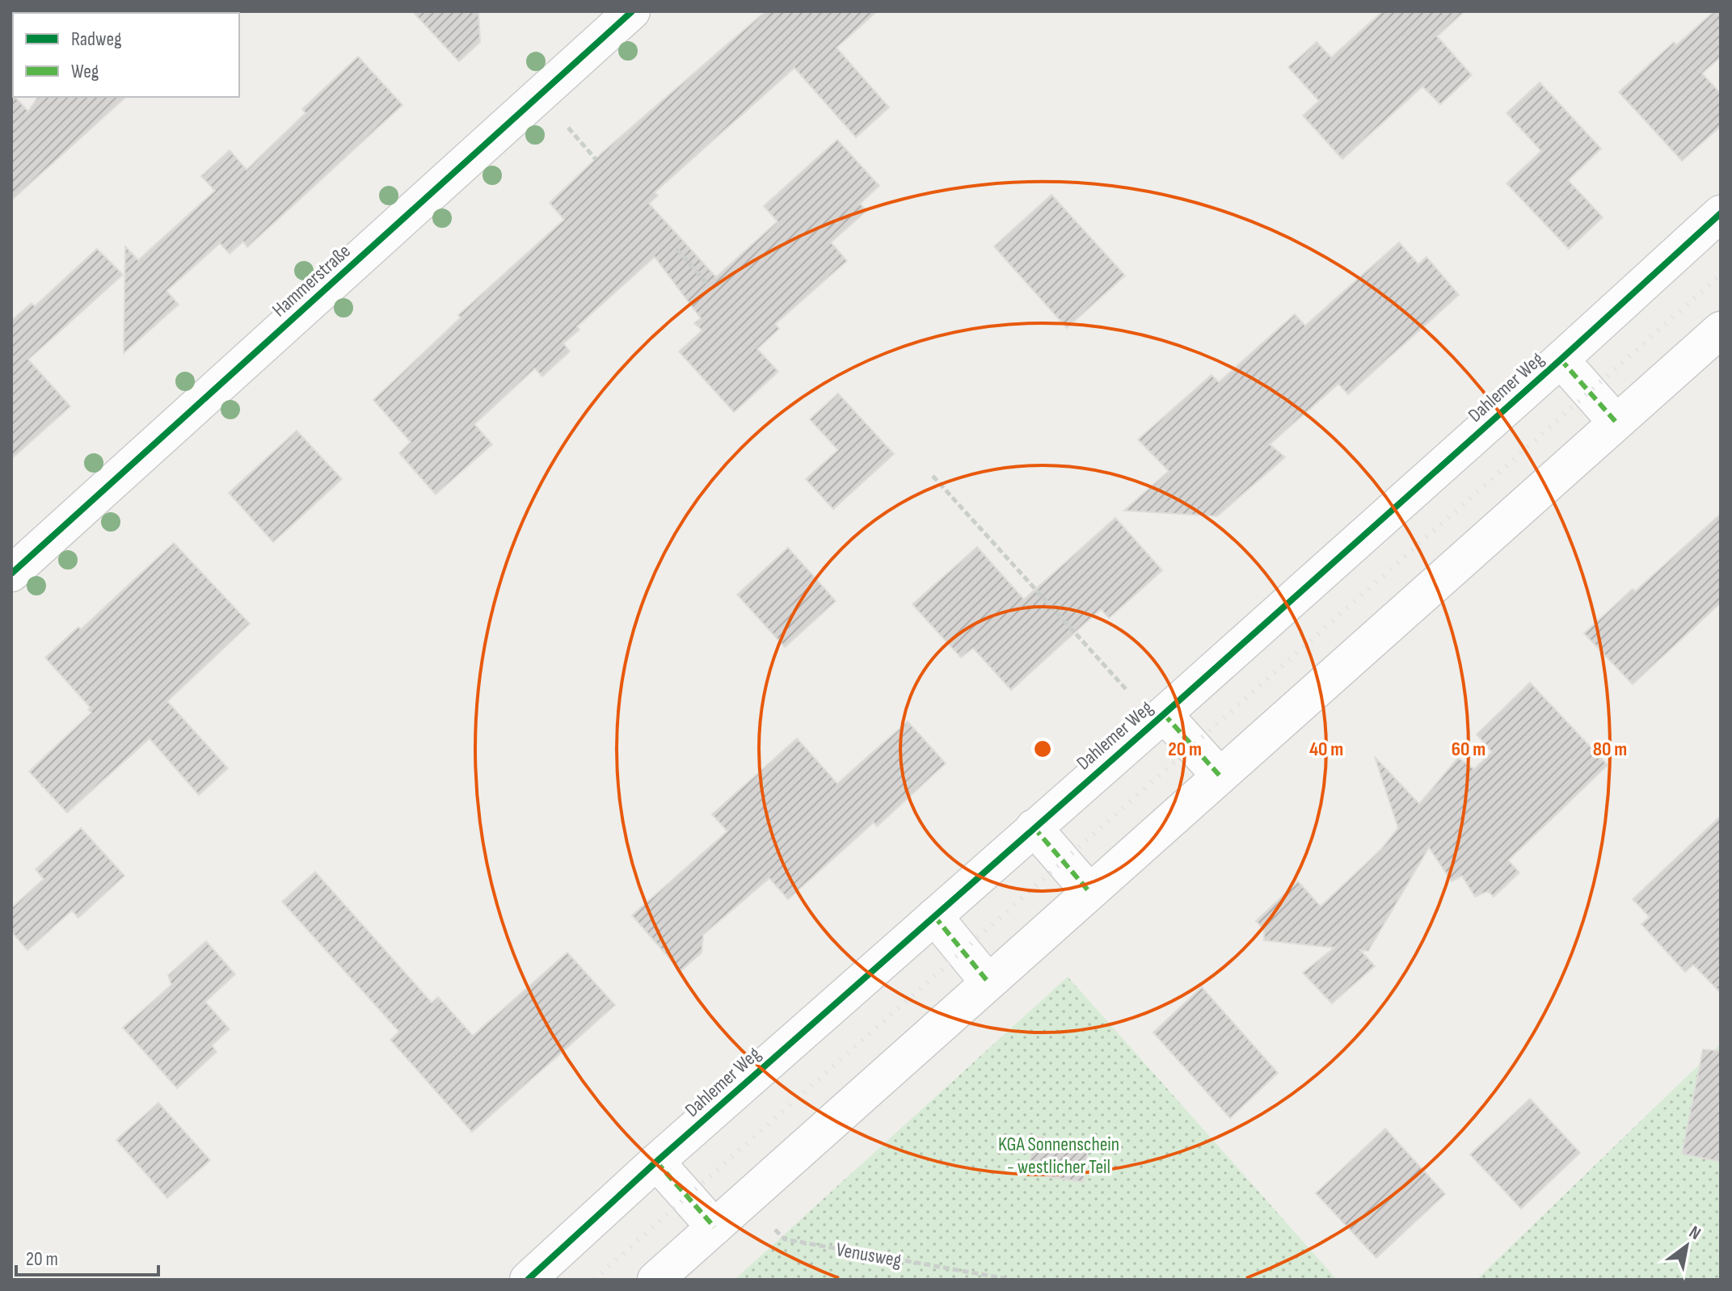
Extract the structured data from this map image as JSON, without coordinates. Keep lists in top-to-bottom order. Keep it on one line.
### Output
{"streets":{"street":["Hammerstraße","Dahlemer Weg"],"path":["Venusweg"]},"parks":["KGA Sonnenschein - westlicher Teil"],"legend":["Radweg","Weg"],"scale_bar":"20 m","north":"top right","rings":["20 m","40 m","60 m","80 m"]}
